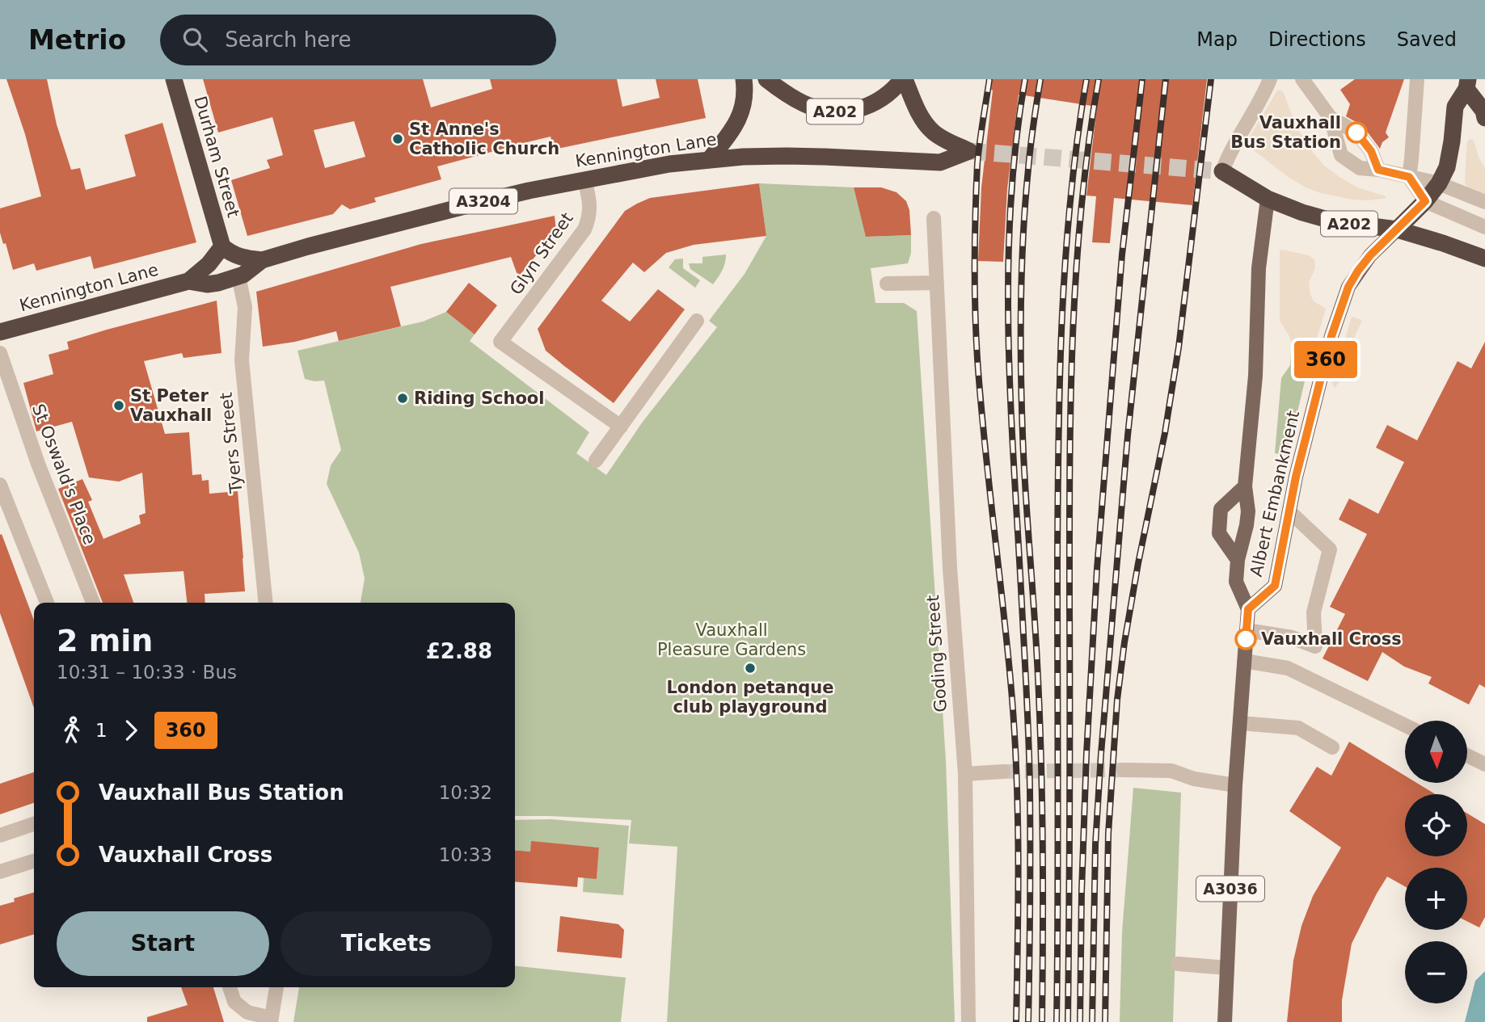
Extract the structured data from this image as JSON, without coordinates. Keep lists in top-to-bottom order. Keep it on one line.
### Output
{"streets":{"highway":["A202","Kennington Lane","Durham Street","A3204"],"main road":["Albert Embankment","A3036"],"street":["Glyn Street","Tyers Street","St Oswald's Place","Goding Street"]},"crossings":[["A202","Kennington Lane"],["A202","Albert Embankment"],["Kennington Lane","Durham Street"],["Kennington Lane","Glyn Street"],["Kennington Lane","Tyers Street"]],"parks":["Vauxhall Pleasure Gardens"],"places":["Vauxhall Bus Station","St Anne's Catholic Church","Riding School","St Peter Vauxhall","Vauxhall Cross","London petanque club playground"],"lines":["bus line 360"],"north":"bottom","page":{"header":"Metrio","search":"Search here","nav":["Map","Directions","Saved"],"on_map":"360","heading":["2 min","10:31 – 10:33 · Bus","£2.88"],"legs":["1","360"],"map_buttons":["+","−"],"list":[{"name":"Vauxhall Bus Station","value":"10:32"},{"name":"Vauxhall Cross","value":"10:33"}],"buttons":["Start","Tickets"]}}
